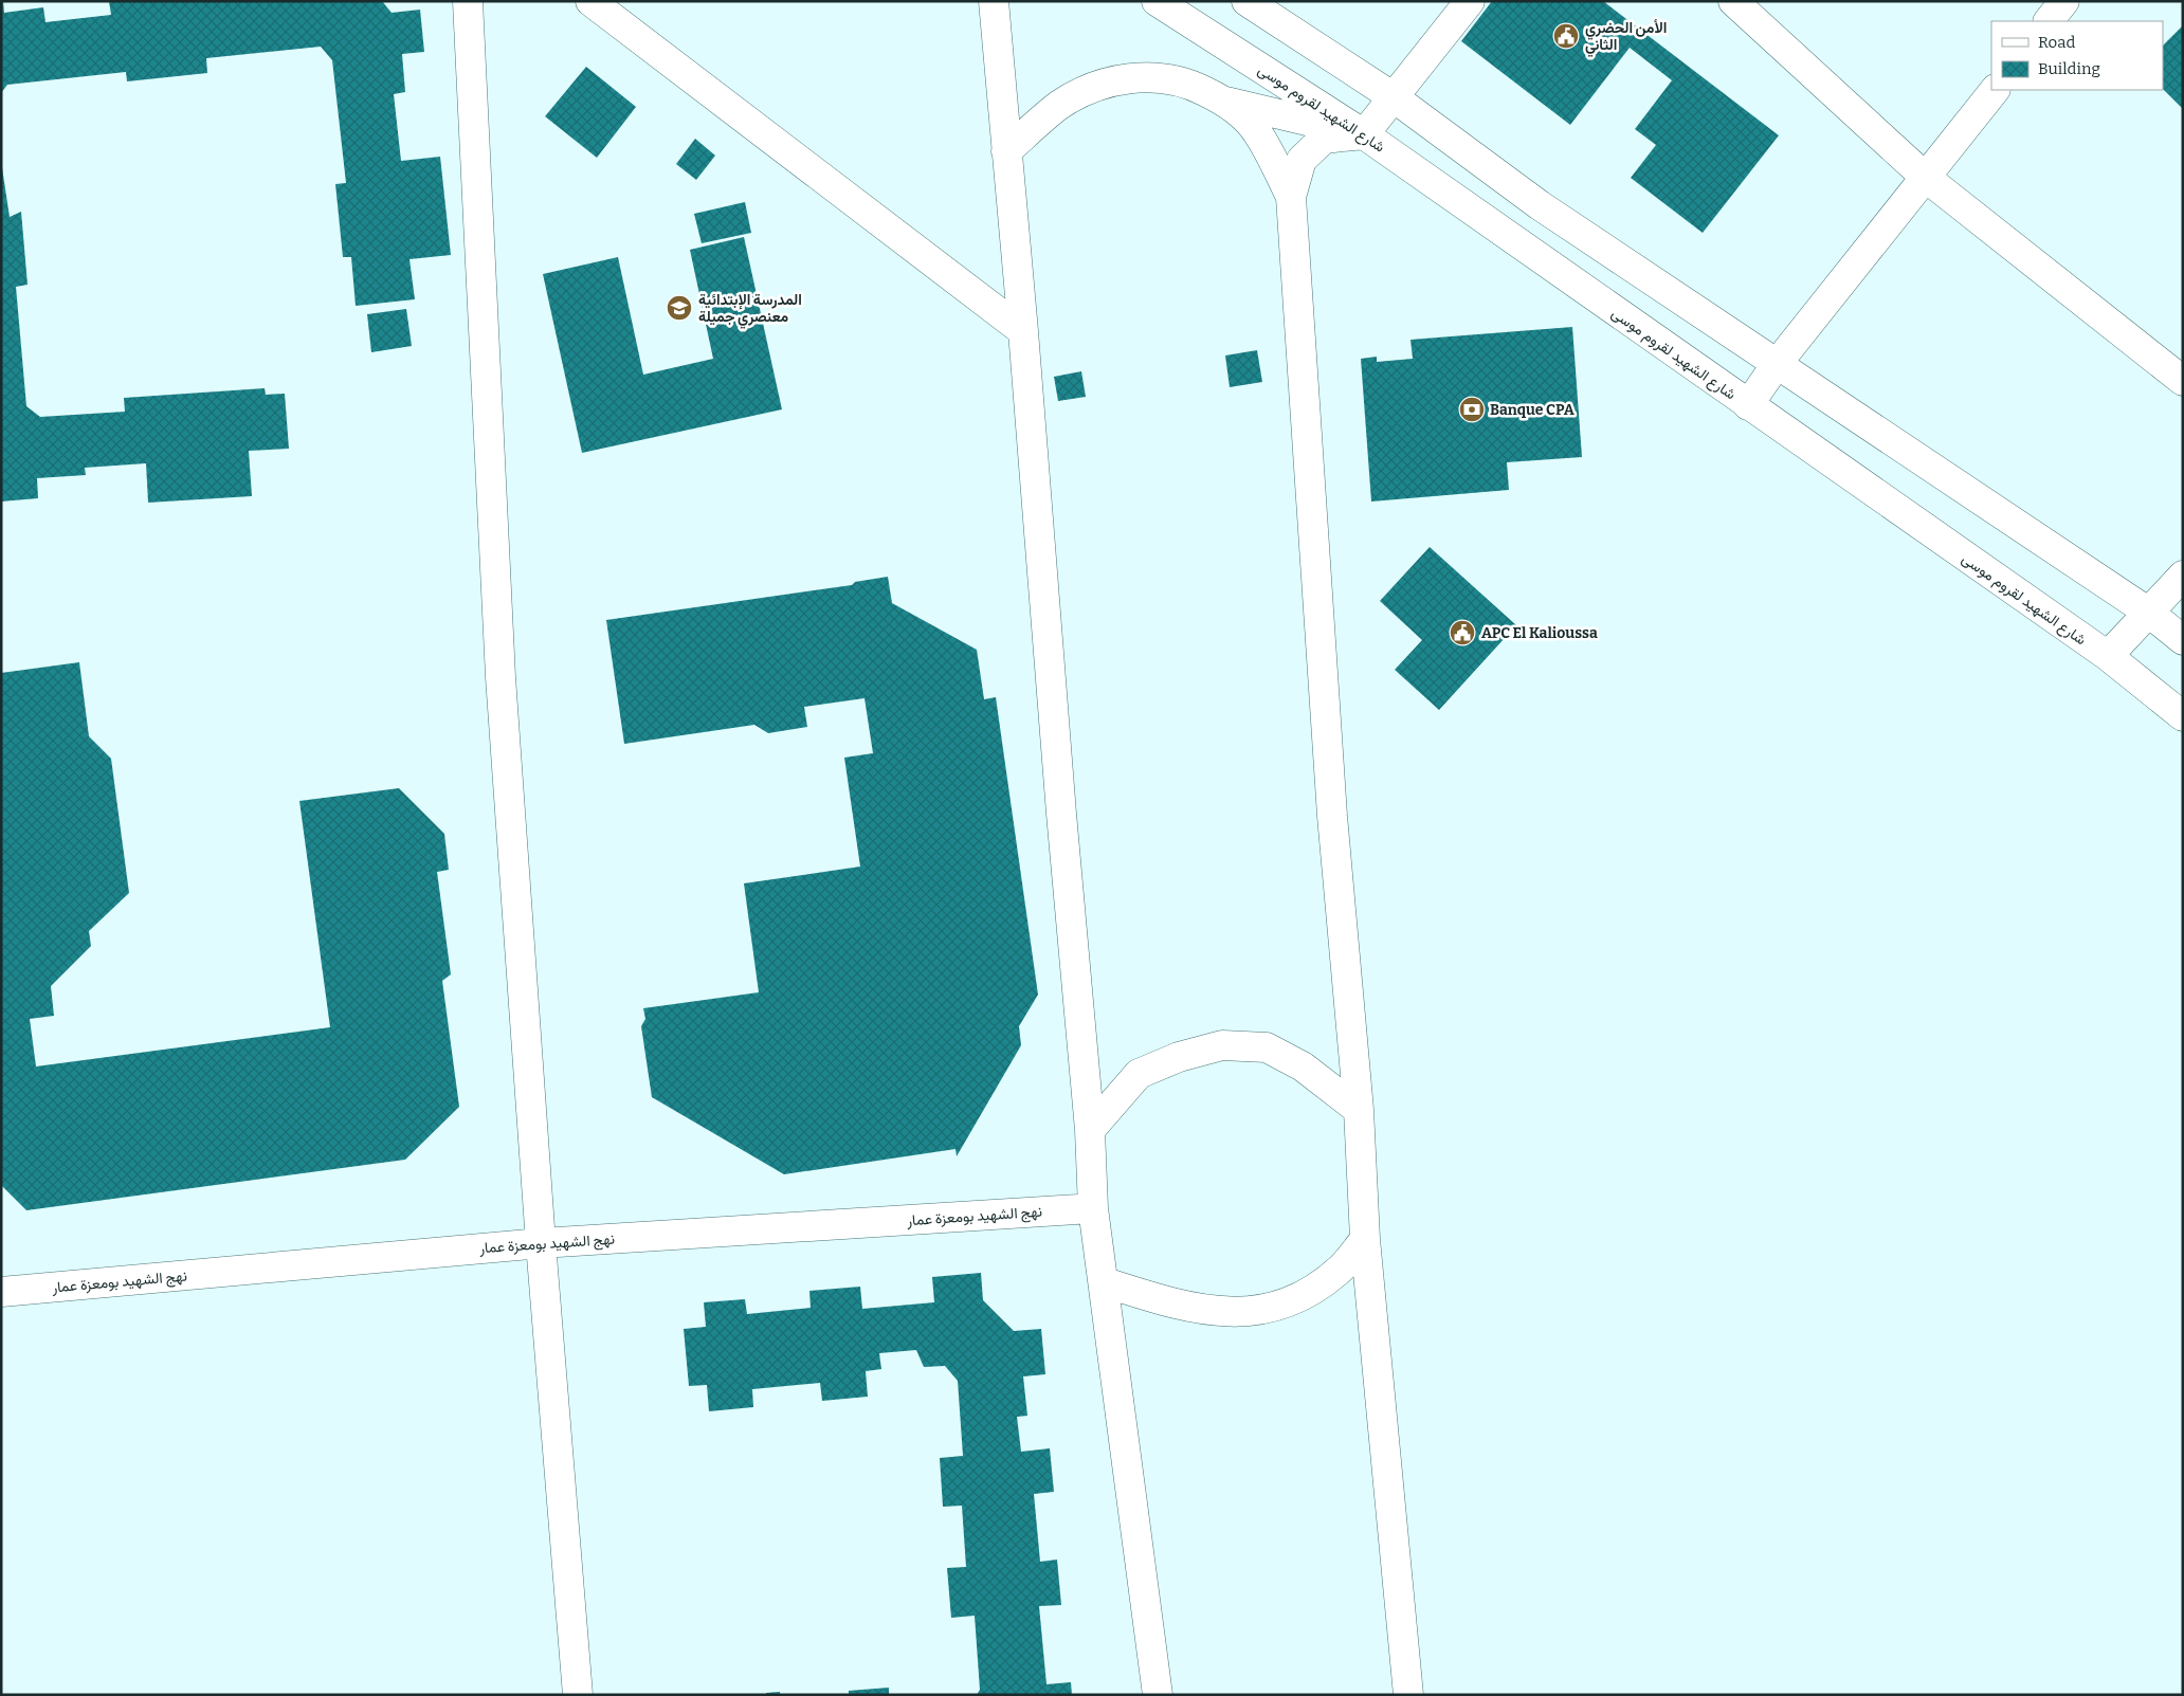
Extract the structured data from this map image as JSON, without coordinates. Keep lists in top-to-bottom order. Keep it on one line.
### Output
{"streets":{"street":["شارع الشهيد لقروم موسى","نهج الشهيد بومعزة عمار"]},"places":{"public building":["الأمن الحضري الثاني","APC El Kalioussa"],"school or university":["المدرسة الإبتدائية معنصري جميلة"],"bank":["Banque CPA"]},"legend":["Road","Building"]}
